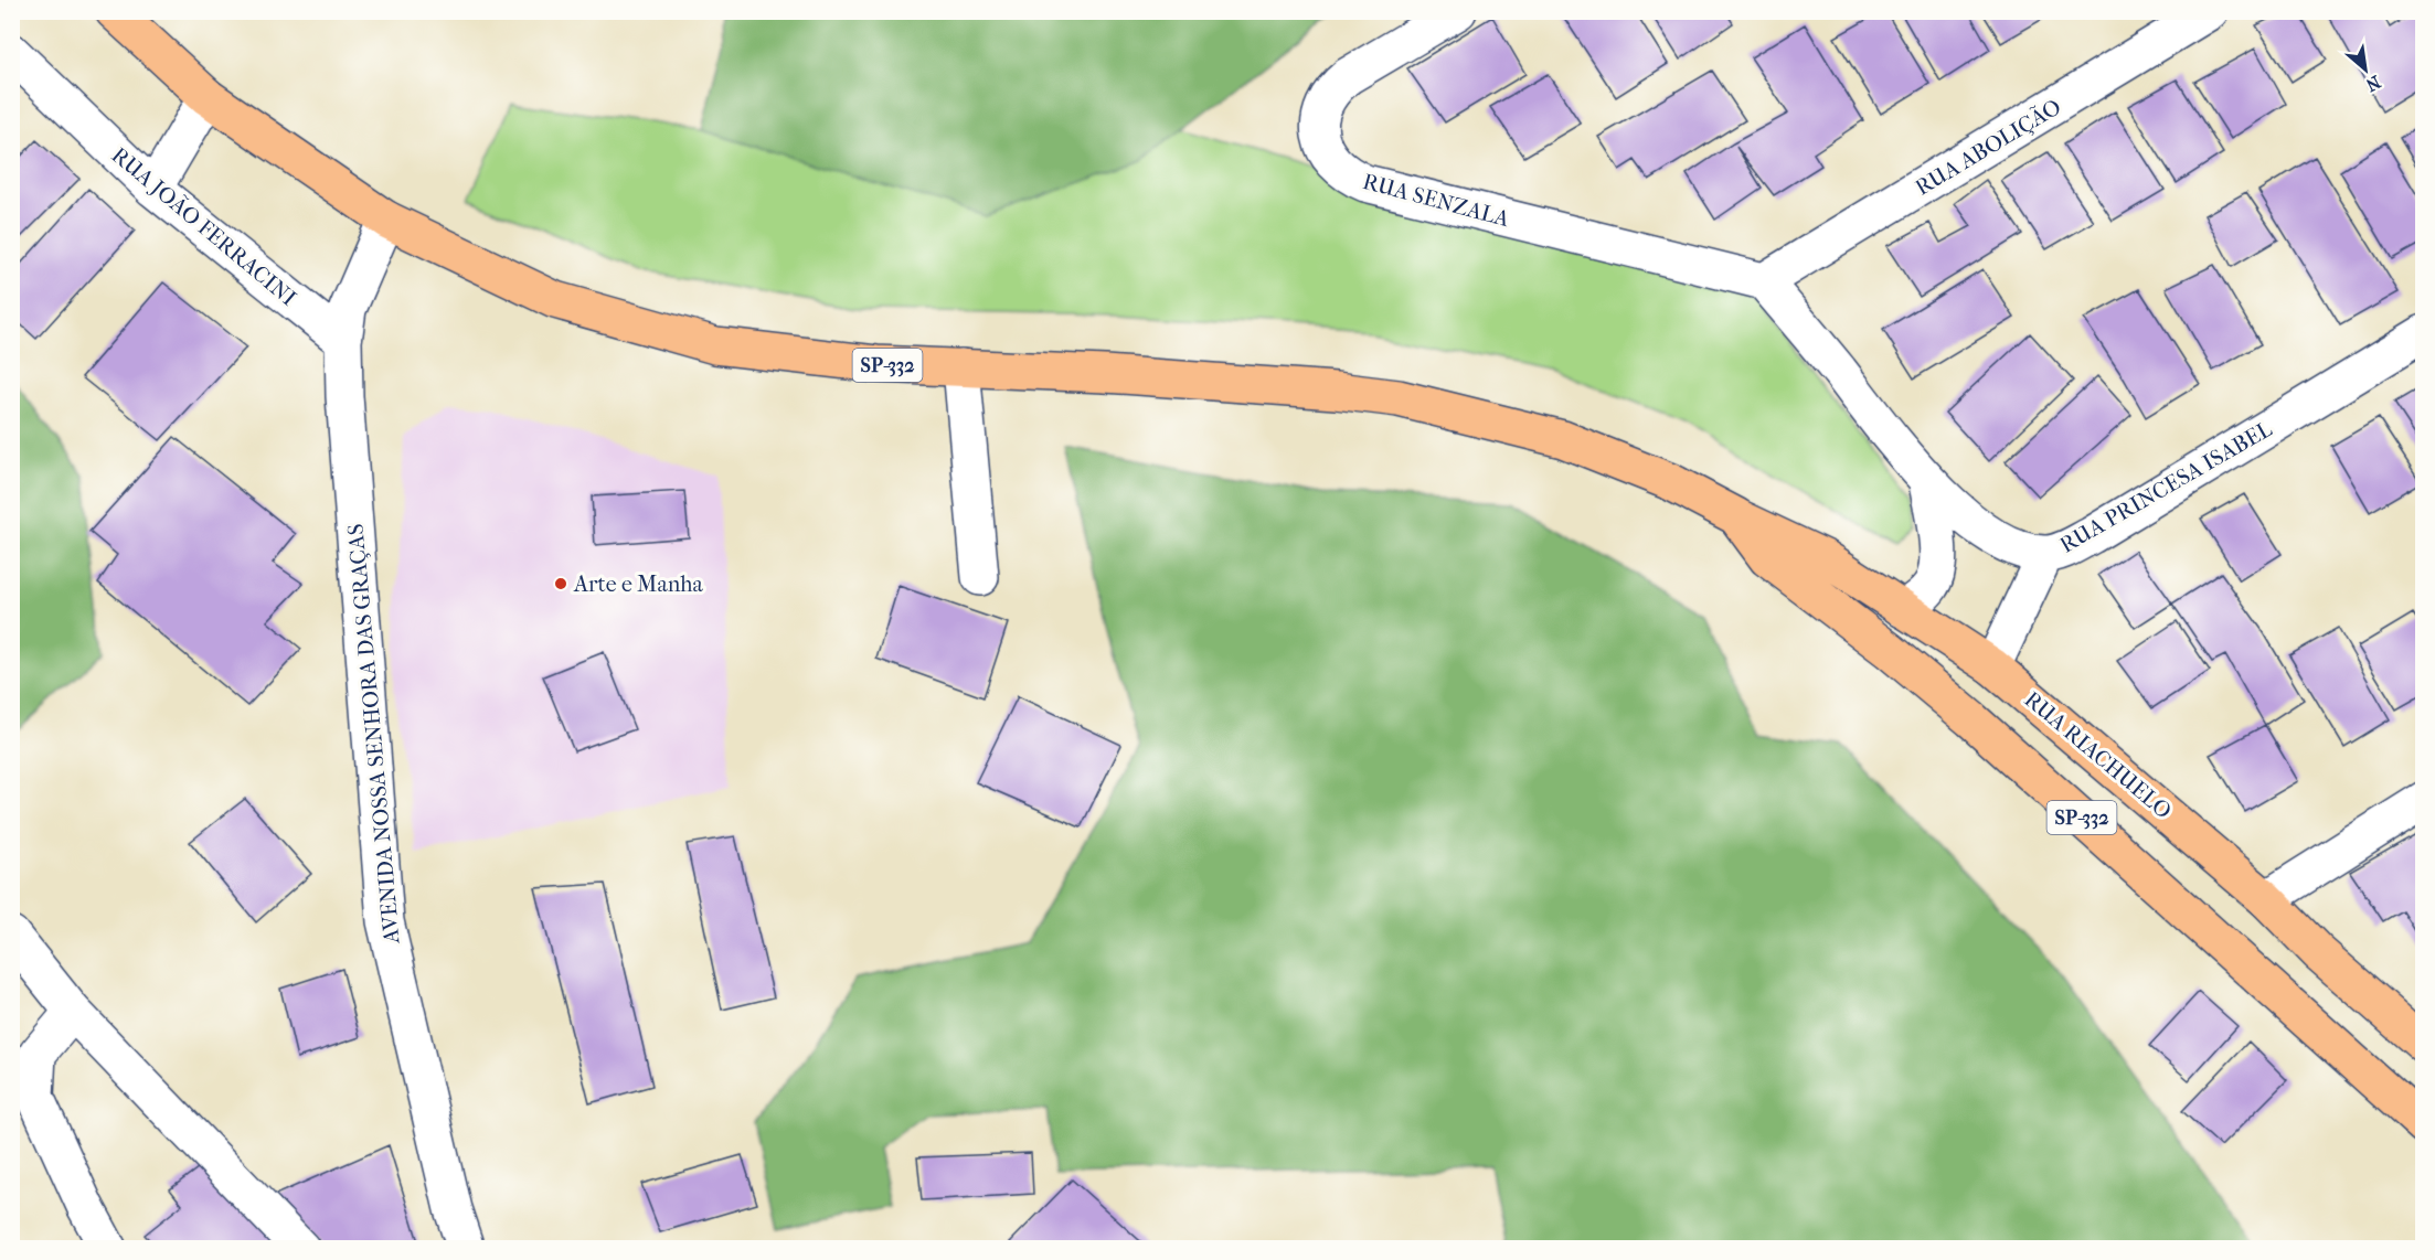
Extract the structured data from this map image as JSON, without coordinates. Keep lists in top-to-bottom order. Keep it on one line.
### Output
{"streets":{"main road":["SP-332","RUA RIACHUELO"],"street":["RUA ABOLIÇÃO","RUA SENZALA","RUA JOÃO FERRACINI","RUA PRINCESA ISABEL","AVENIDA NOSSA SENHORA DAS GRAÇAS"]},"crossings":[["RUA ABOLIÇÃO","RUA SENZALA"],["RUA ABOLIÇÃO","RUA PRINCESA ISABEL"],["RUA SENZALA","RUA PRINCESA ISABEL"],["RUA JOÃO FERRACINI","AVENIDA NOSSA SENHORA DAS GRAÇAS"],["SP-332","AVENIDA NOSSA SENHORA DAS GRAÇAS"],["SP-332","RUA RIACHUELO"]],"places":["Arte e Manha"],"north":"bottom right"}
